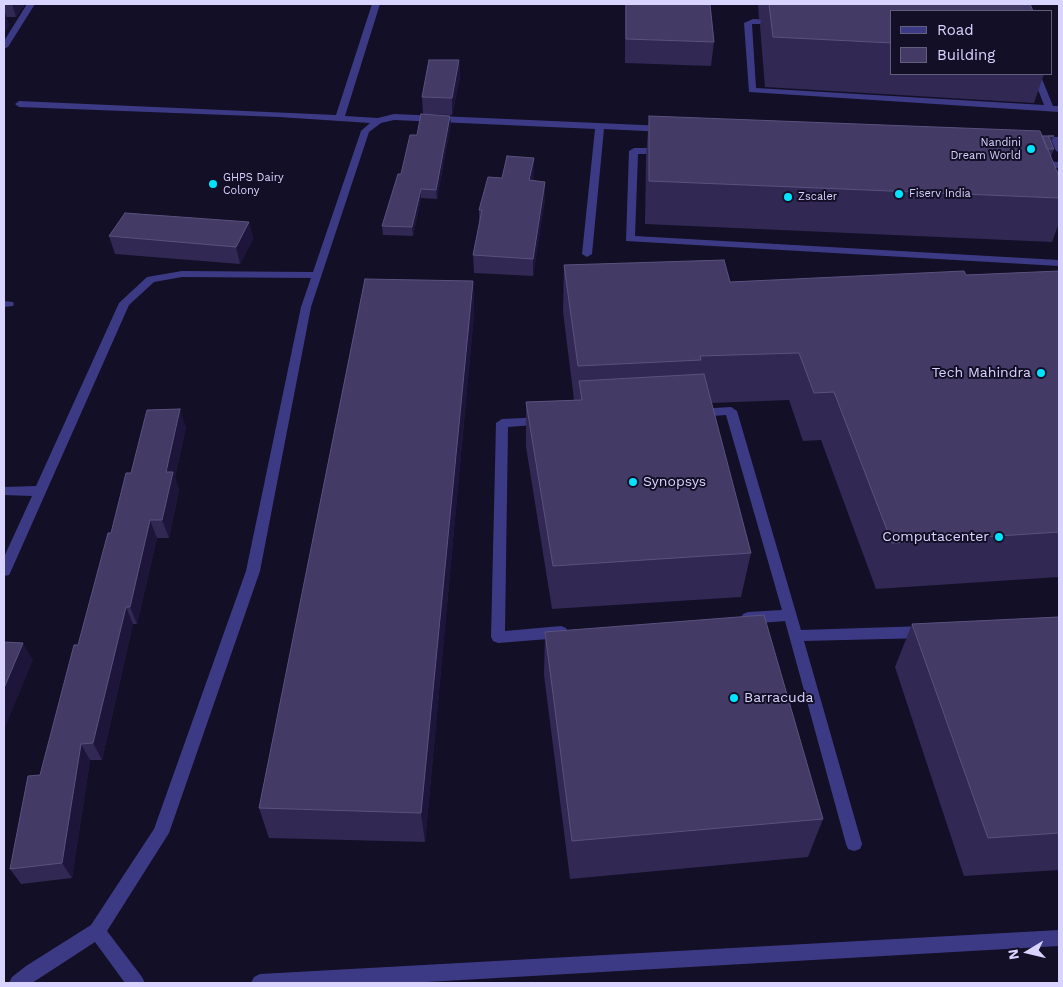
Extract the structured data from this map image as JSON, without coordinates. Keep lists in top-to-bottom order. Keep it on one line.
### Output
{"places":["Nandini Dream World","GHPS Dairy Colony","Fiserv India","Zscaler","Tech Mahindra","Synopsys","Computacenter","Barracuda"],"legend":["Road","Building"],"north":"left"}
